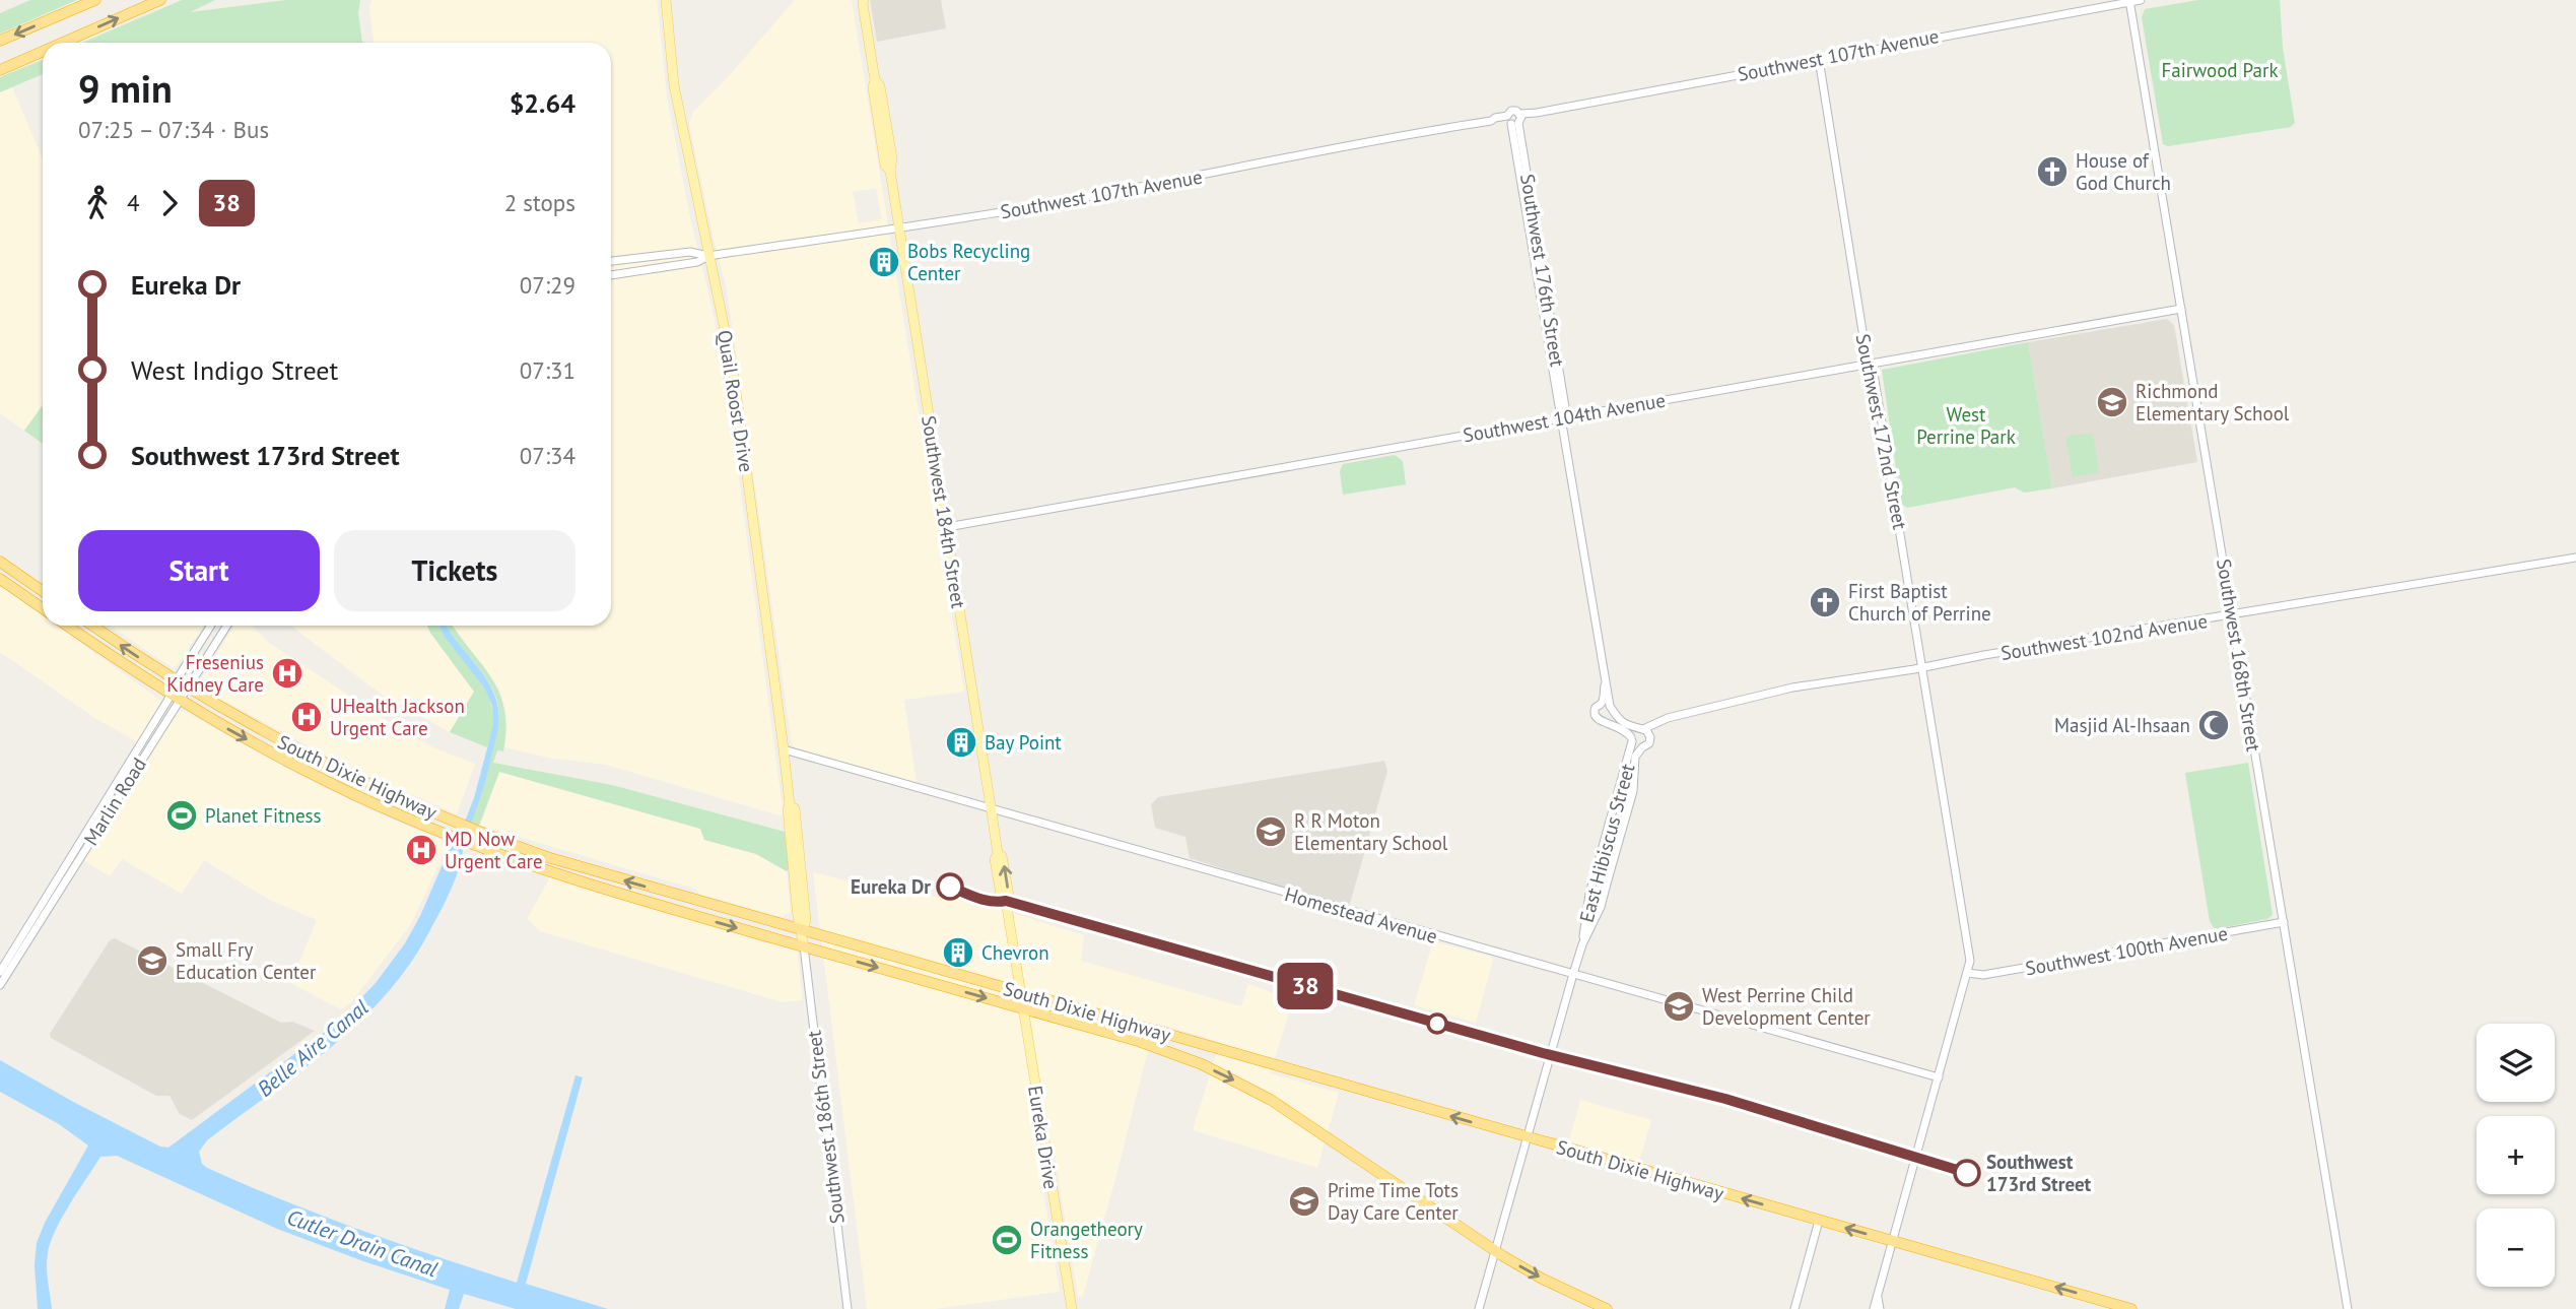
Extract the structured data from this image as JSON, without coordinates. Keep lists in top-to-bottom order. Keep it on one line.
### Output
{"streets":{"highway":["South Dixie Highway"],"main road":["Quail Roost Drive","Southwest 184th Street","Eureka Drive"],"street":["Southwest 107th Avenue","Southwest 176th Street","Southwest 104th Avenue","Southwest 172nd Street","Southwest 102nd Avenue","Southwest 168th Street","Marlin Road","East Hibiscus Street","Homestead Avenue","Southwest 100th Avenue","Southwest 186th Street"]},"crossings":[["Southwest 107th Avenue","Southwest 176th Street"],["Southwest 107th Avenue","Quail Roost Drive"],["Southwest 107th Avenue","Southwest 172nd Street"],["Southwest 107th Avenue","Southwest 184th Street"],["Southwest 107th Avenue","Southwest 168th Street"],["Southwest 176th Street","Southwest 104th Avenue"],["Quail Roost Drive","South Dixie Highway"],["Quail Roost Drive","Homestead Avenue"],["Quail Roost Drive","Southwest 186th Street"],["Southwest 104th Avenue","Southwest 172nd Street"],["Southwest 104th Avenue","Southwest 184th Street"],["Southwest 104th Avenue","Southwest 168th Street"],["Southwest 172nd Street","Southwest 102nd Avenue"],["Southwest 172nd Street","South Dixie Highway"],["Southwest 172nd Street","Homestead Avenue"],["Southwest 172nd Street","Southwest 100th Avenue"],["Southwest 184th Street","South Dixie Highway"],["Southwest 184th Street","Homestead Avenue"],["Southwest 184th Street","Eureka Drive"],["Southwest 102nd Avenue","Southwest 168th Street"],["Southwest 102nd Avenue","East Hibiscus Street"],["Southwest 168th Street","Southwest 100th Avenue"],["South Dixie Highway","Marlin Road"],["South Dixie Highway","East Hibiscus Street"],["South Dixie Highway","Southwest 186th Street"],["South Dixie Highway","Eureka Drive"],["East Hibiscus Street","Homestead Avenue"]],"water":["Belle Aire Canal","Cutler Drain Canal"],"parks":["Fairwood Park","West Perrine Park"],"places":{"church":["House of God Church","First Baptist Church of Perrine"],"building":["Bobs Recycling Center","Bay Point","Chevron"],"school or university":["Richmond Elementary School","R R Moton Elementary School","Small Fry Education Center","West Perrine Child Development Center","Prime Time Tots Day Care Center"],"hospital":["Fresenius Kidney Care","UHealth Jackson Urgent Care","MD Now Urgent Care"],"mosque":["Masjid Al-Ihsaan"],"sports":["Planet Fitness","Orangetheory Fitness"],"other":["Eureka Dr","Southwest 173rd Street"]},"lines":["bus line 38"],"page":{"on_map":"38","heading":["9 min","07:25 – 07:34 · Bus","$2.64"],"legs":["4","38","2 stops"],"list":[{"name":"Eureka Dr","value":"07:29"},{"name":"West Indigo Street","value":"07:31"},{"name":"Southwest 173rd Street","value":"07:34"}],"buttons":["Start","Tickets"],"map_buttons":["+","−"]}}
